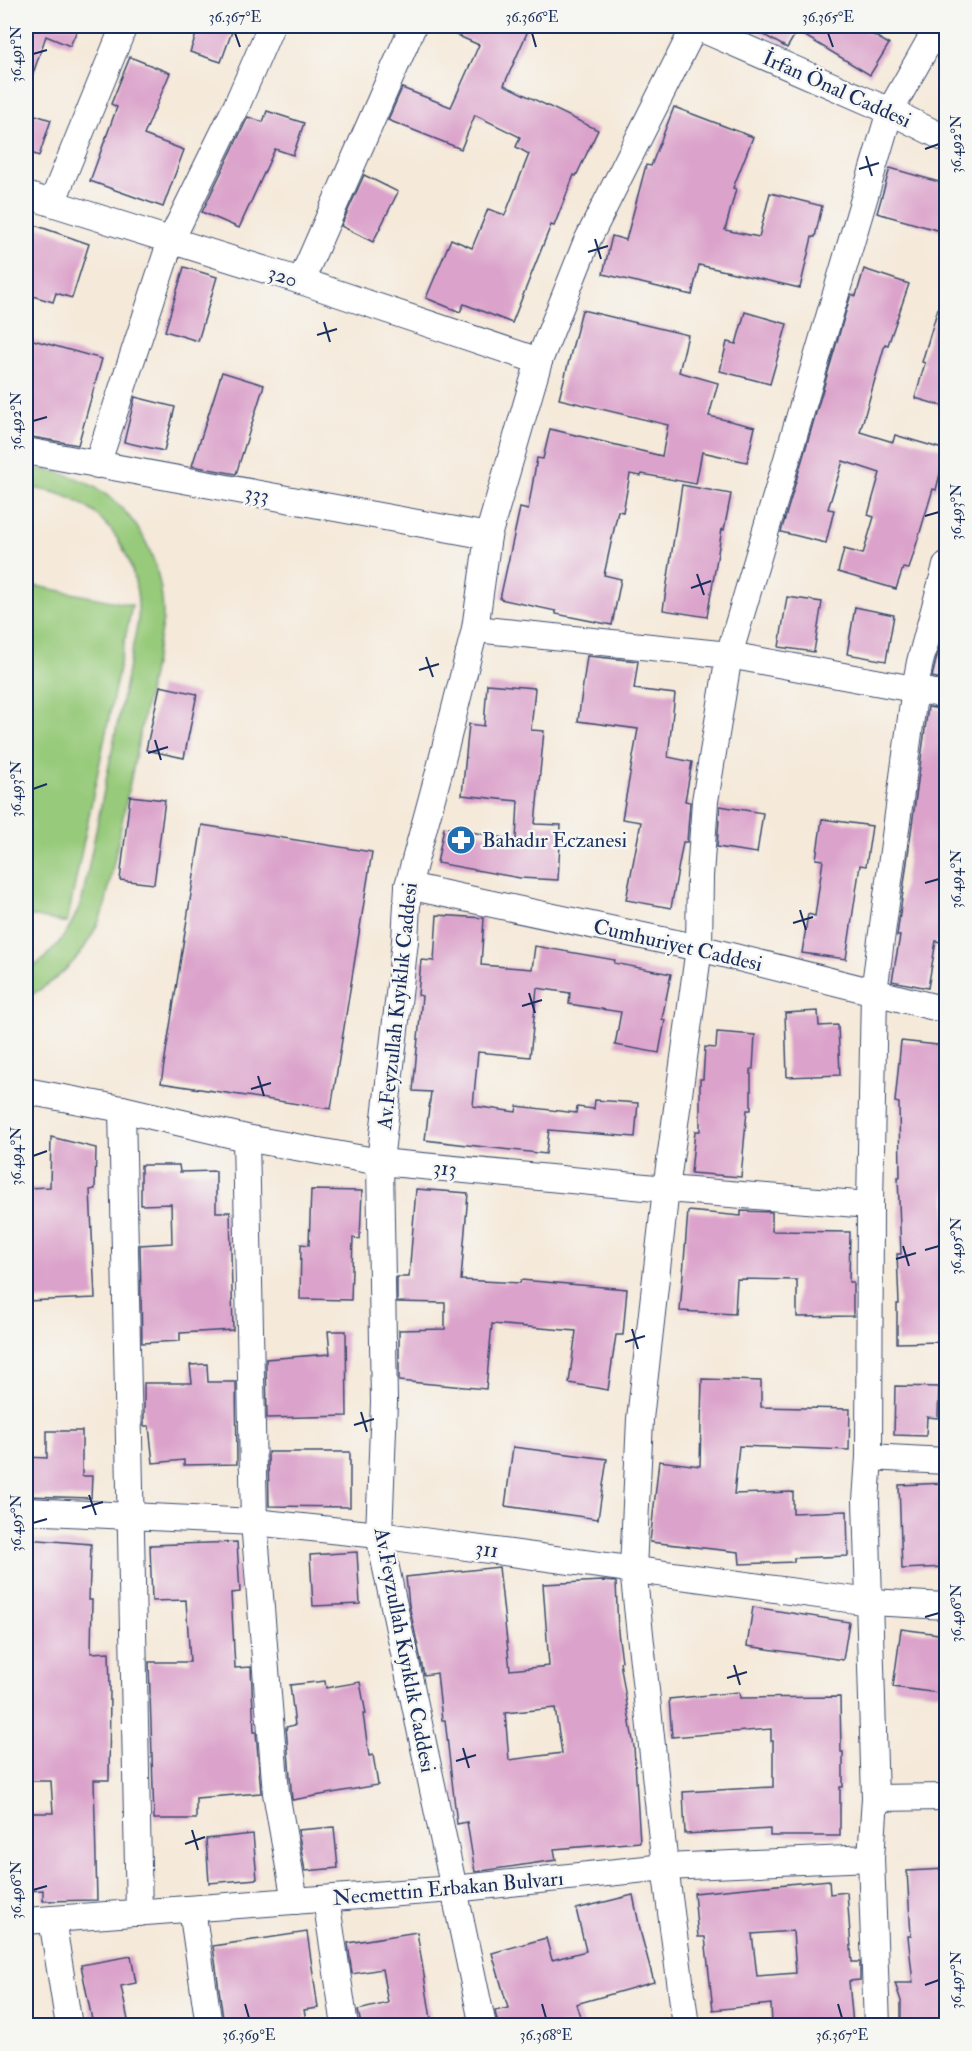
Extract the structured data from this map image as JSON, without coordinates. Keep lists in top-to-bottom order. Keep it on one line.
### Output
{"streets":{"street":["İrfan Önal Caddesi","320","333","Cumhuriyet Caddesi","Av.Feyzullah Kıyıklık Caddesi","313","311","Necmettin Erbakan Bulvarı"]},"crossings":[["İrfan Önal Caddesi","Av.Feyzullah Kıyıklık Caddesi"],["320","Av.Feyzullah Kıyıklık Caddesi"],["333","Av.Feyzullah Kıyıklık Caddesi"],["Cumhuriyet Caddesi","Av.Feyzullah Kıyıklık Caddesi"],["Av.Feyzullah Kıyıklık Caddesi","313"],["Av.Feyzullah Kıyıklık Caddesi","311"],["Av.Feyzullah Kıyıklık Caddesi","Necmettin Erbakan Bulvarı"]],"places":{"pharmacy":["Bahadır Eczanesi"]},"coordinates":["36.367°E","36.366°E","36.365°E","36.491°N","36.492°N","36.493°N","36.494°N","36.495°N","36.496°N","36.497°N","36.369°E","36.368°E"]}
